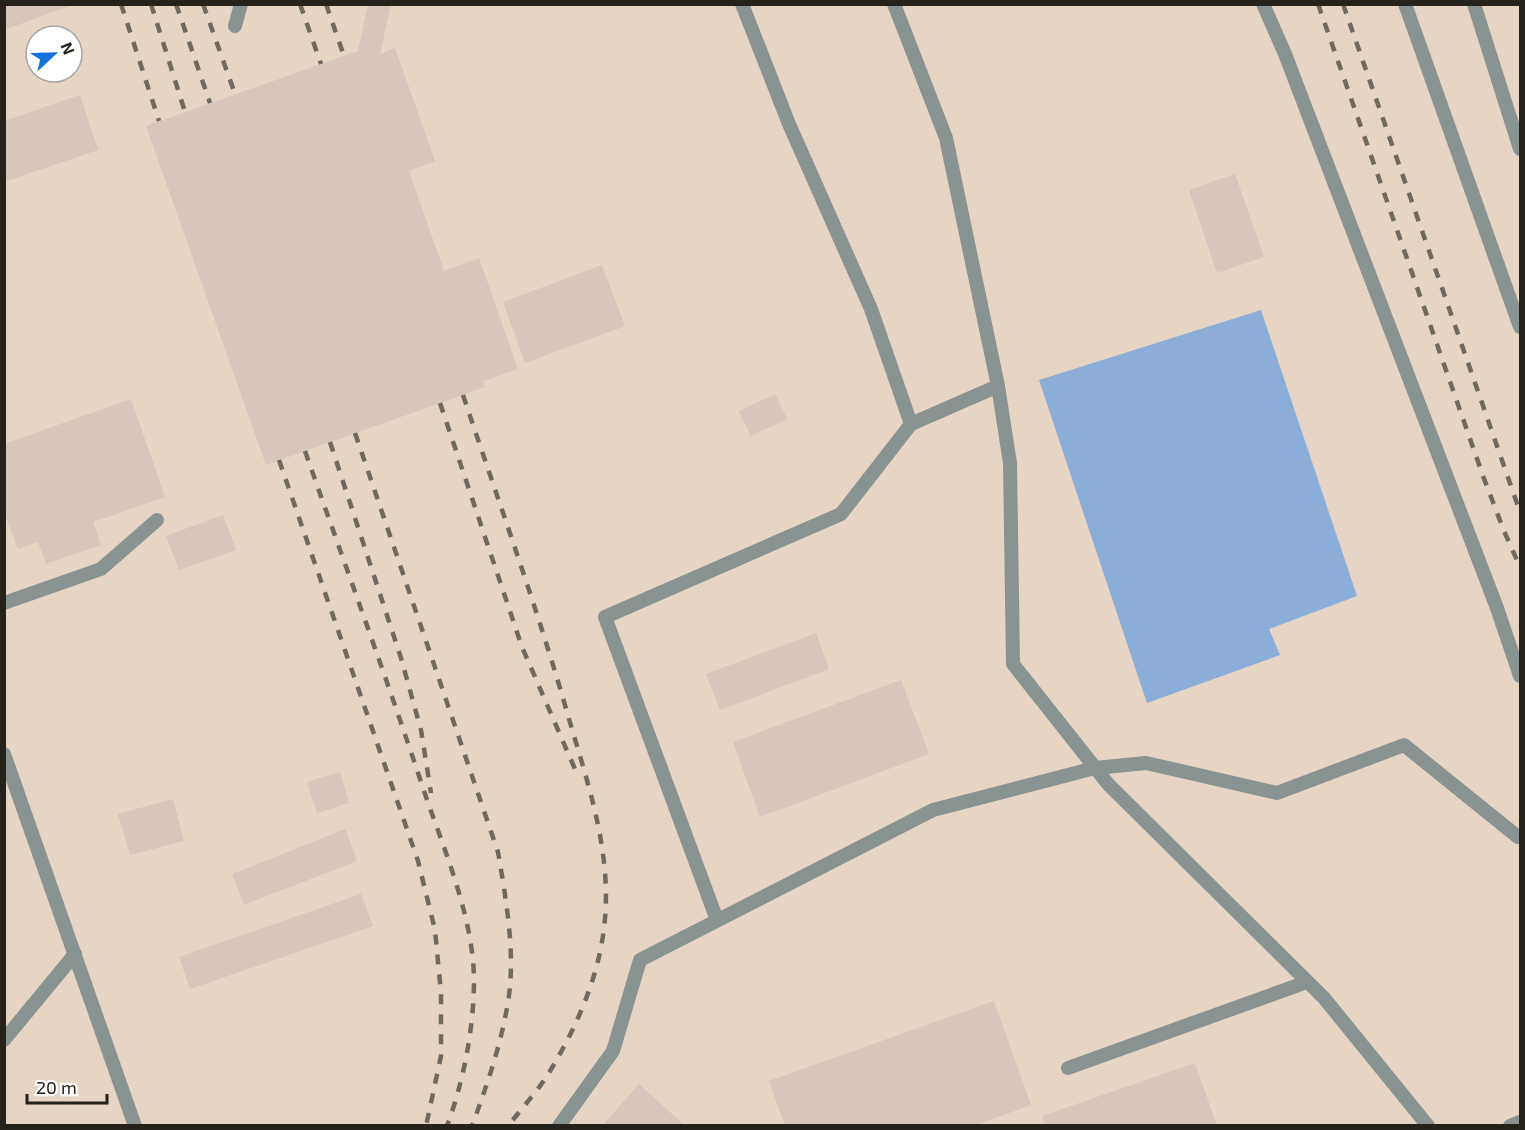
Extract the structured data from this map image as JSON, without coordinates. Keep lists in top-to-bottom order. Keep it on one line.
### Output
{"scale_bar":"20 m","north":"right"}
